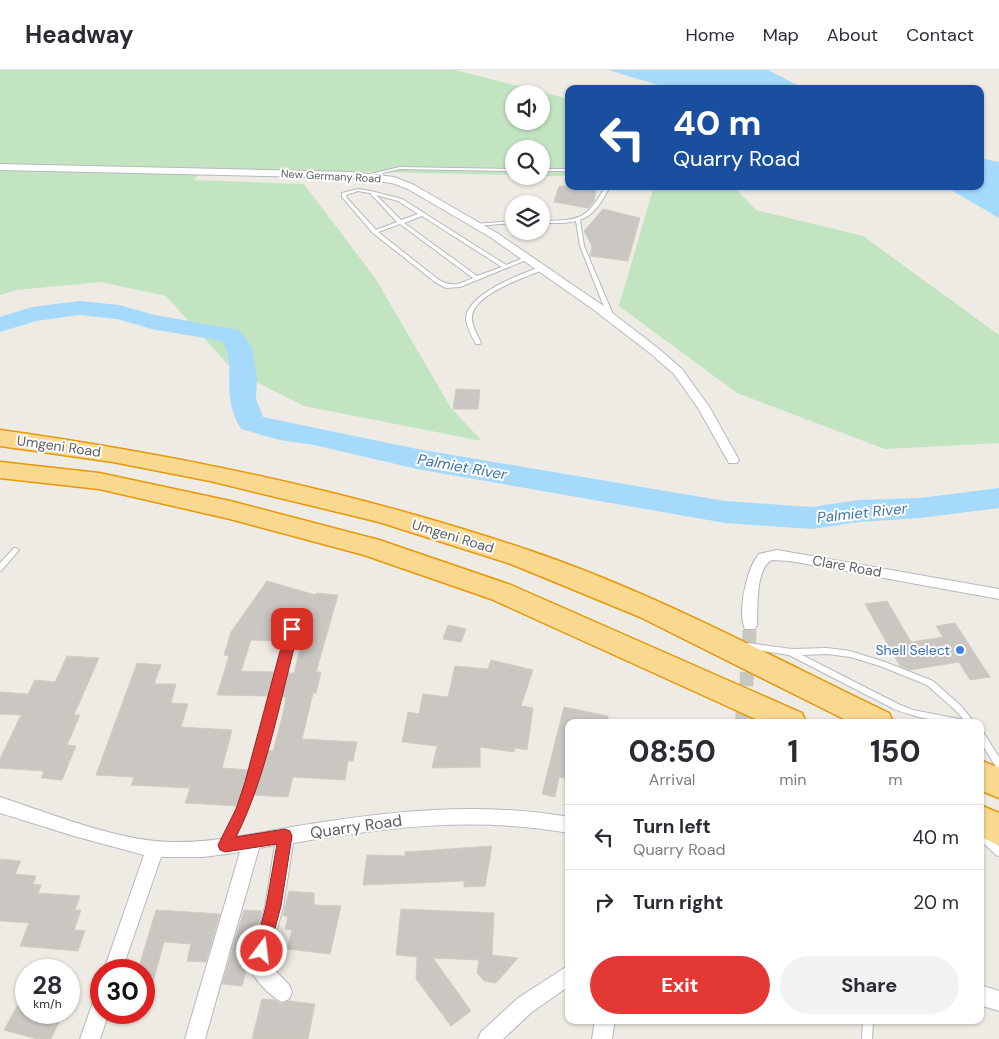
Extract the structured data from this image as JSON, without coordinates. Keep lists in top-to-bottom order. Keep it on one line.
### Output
{"streets":{"highway":["Umgeni Road"],"street":["New Germany Road","Clare Road","Quarry Road"]},"water":["Palmiet River"],"places":["Shell Select"],"page":{"header":"Headway","nav":["Home","Map","About","Contact"],"turn":["40 m","Quarry Road"],"eta":["08:50","Arrival","1","min","150","m"],"list":[{"name":"Turn left","note":"Quarry Road","value":"40 m"},{"name":"Turn right","value":"20 m"}],"buttons":["Exit","Share"],"speed":"28 km/h","limit":"30"}}
